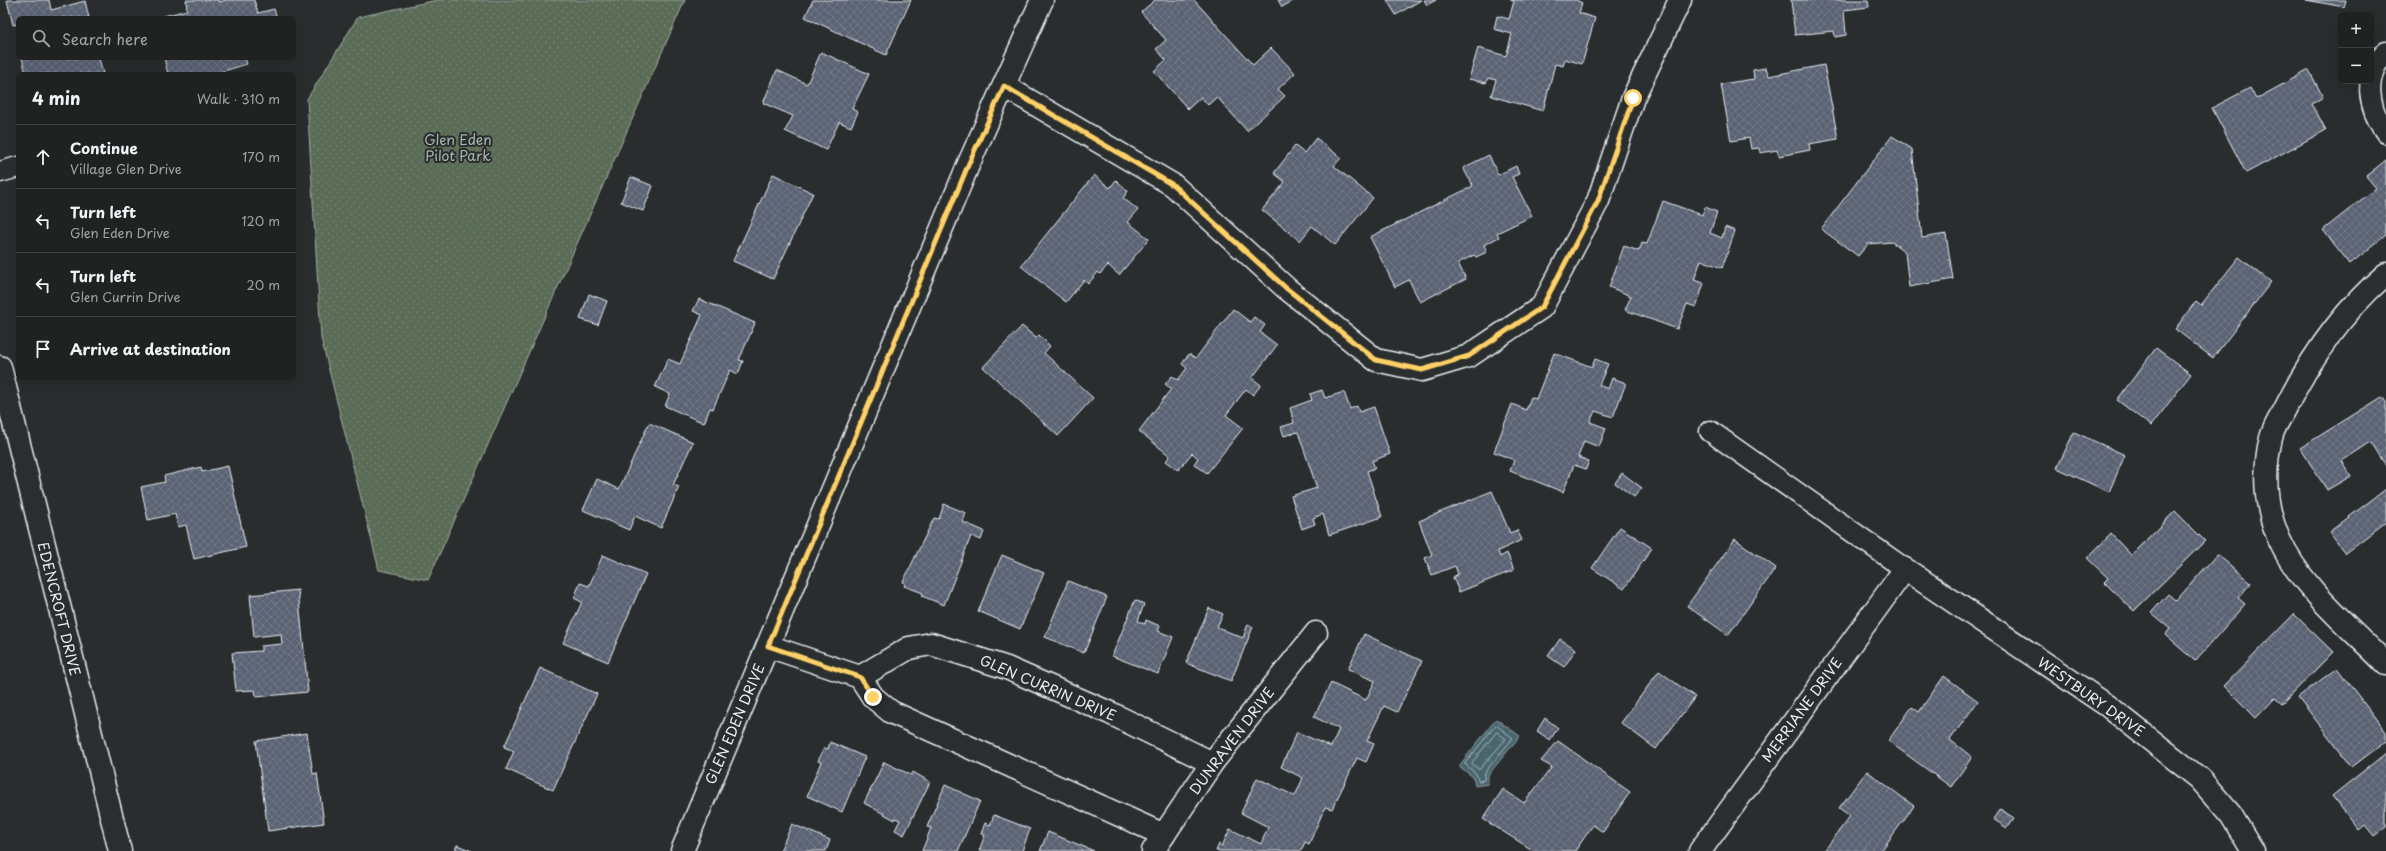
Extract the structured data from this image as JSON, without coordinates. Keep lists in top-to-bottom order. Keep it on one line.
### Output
{"streets":{"street":["EDENCROFT DRIVE","GLEN CURRIN DRIVE","WESTBURY DRIVE","MERRIANE DRIVE","GLEN EDEN DRIVE","DUNRAVEN DRIVE"]},"crossings":[["GLEN CURRIN DRIVE","DUNRAVEN DRIVE"],["WESTBURY DRIVE","MERRIANE DRIVE"]],"parks":["Glen Eden Pilot Park"],"page":{"map_buttons":["+","−"],"search":"Search here","heading":["4 min","Walk · 310 m"],"list":[["Continue","Village Glen Drive","170 m"],["Turn left","Glen Eden Drive","120 m"],["Turn left","Glen Currin Drive","20 m"],"Arrive at destination"]}}
